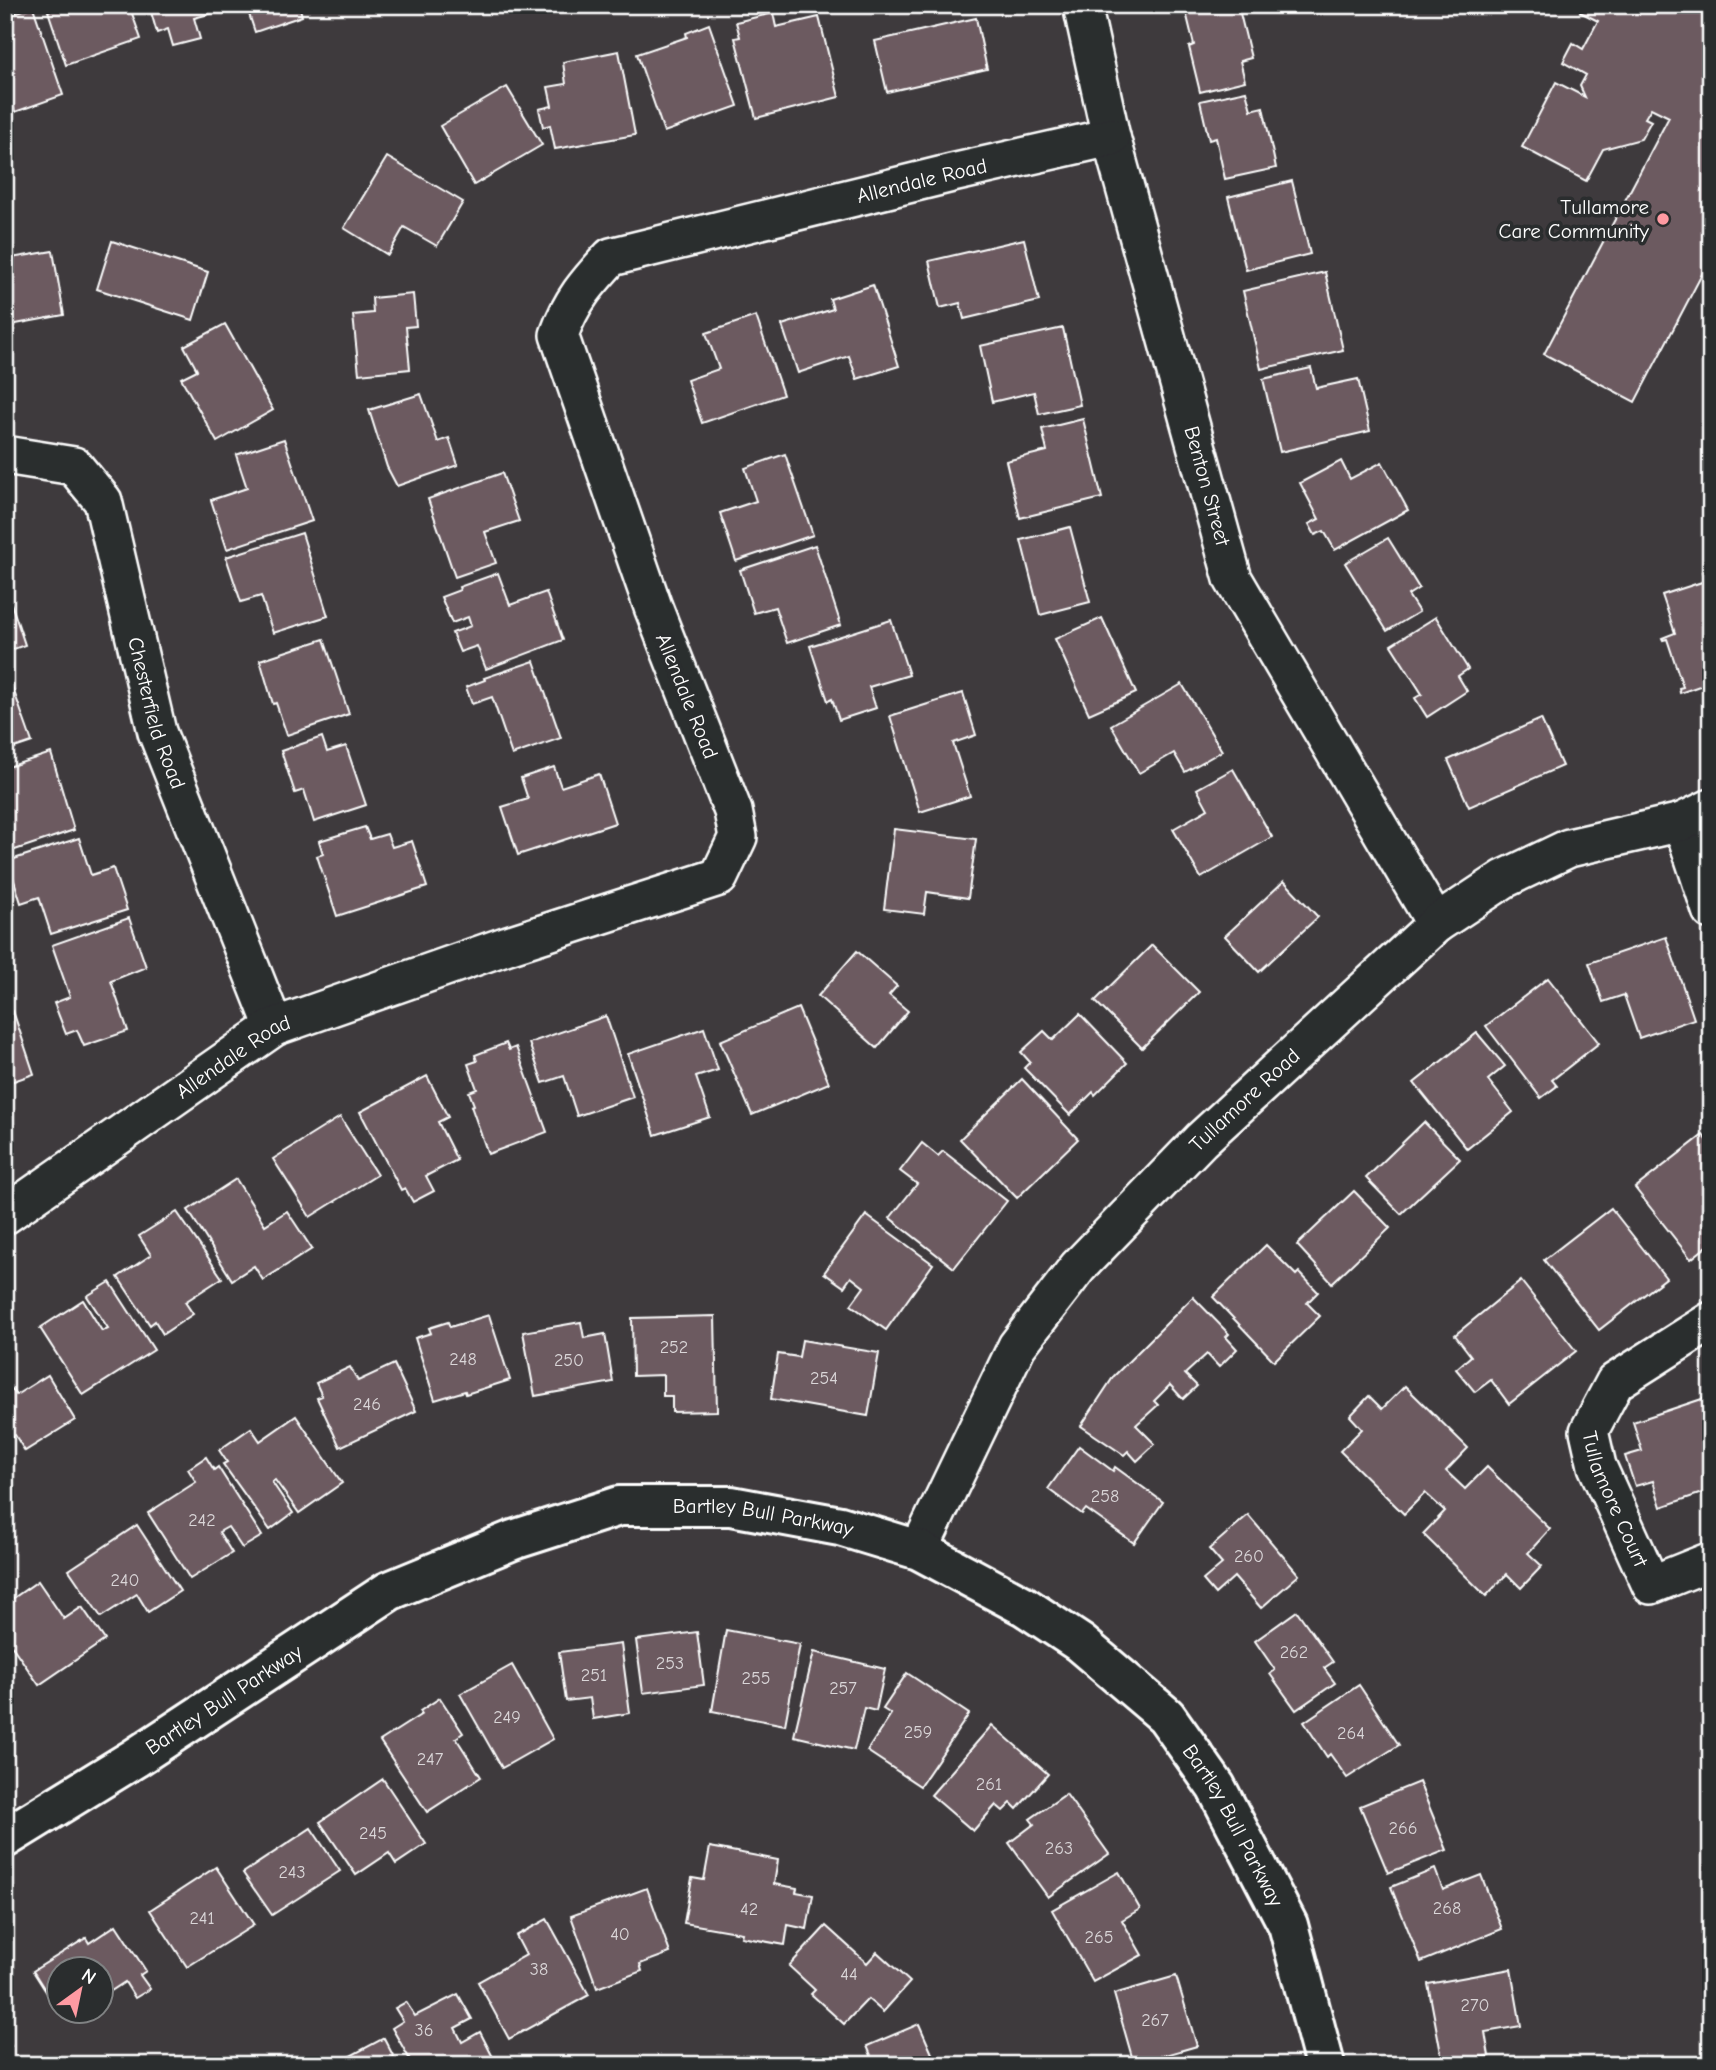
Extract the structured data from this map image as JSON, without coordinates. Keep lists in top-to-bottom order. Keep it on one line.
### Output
{"streets":{"street":["Allendale Road","Benton Street","Chesterfield Road","Tullamore Road","Tullamore Court","Bartley Bull Parkway"]},"crossings":[["Allendale Road","Benton Street"],["Allendale Road","Chesterfield Road"],["Benton Street","Tullamore Road"],["Tullamore Road","Bartley Bull Parkway"]],"places":["Tullamore Care Community"],"house_numbers":["252","248","250","254","246","258","242","260","240","262","253","251","255","257","249","259","264","247","261","266","245","263","243","268","42","241","40","265","38","44","270","267","36"],"north":"top right"}
